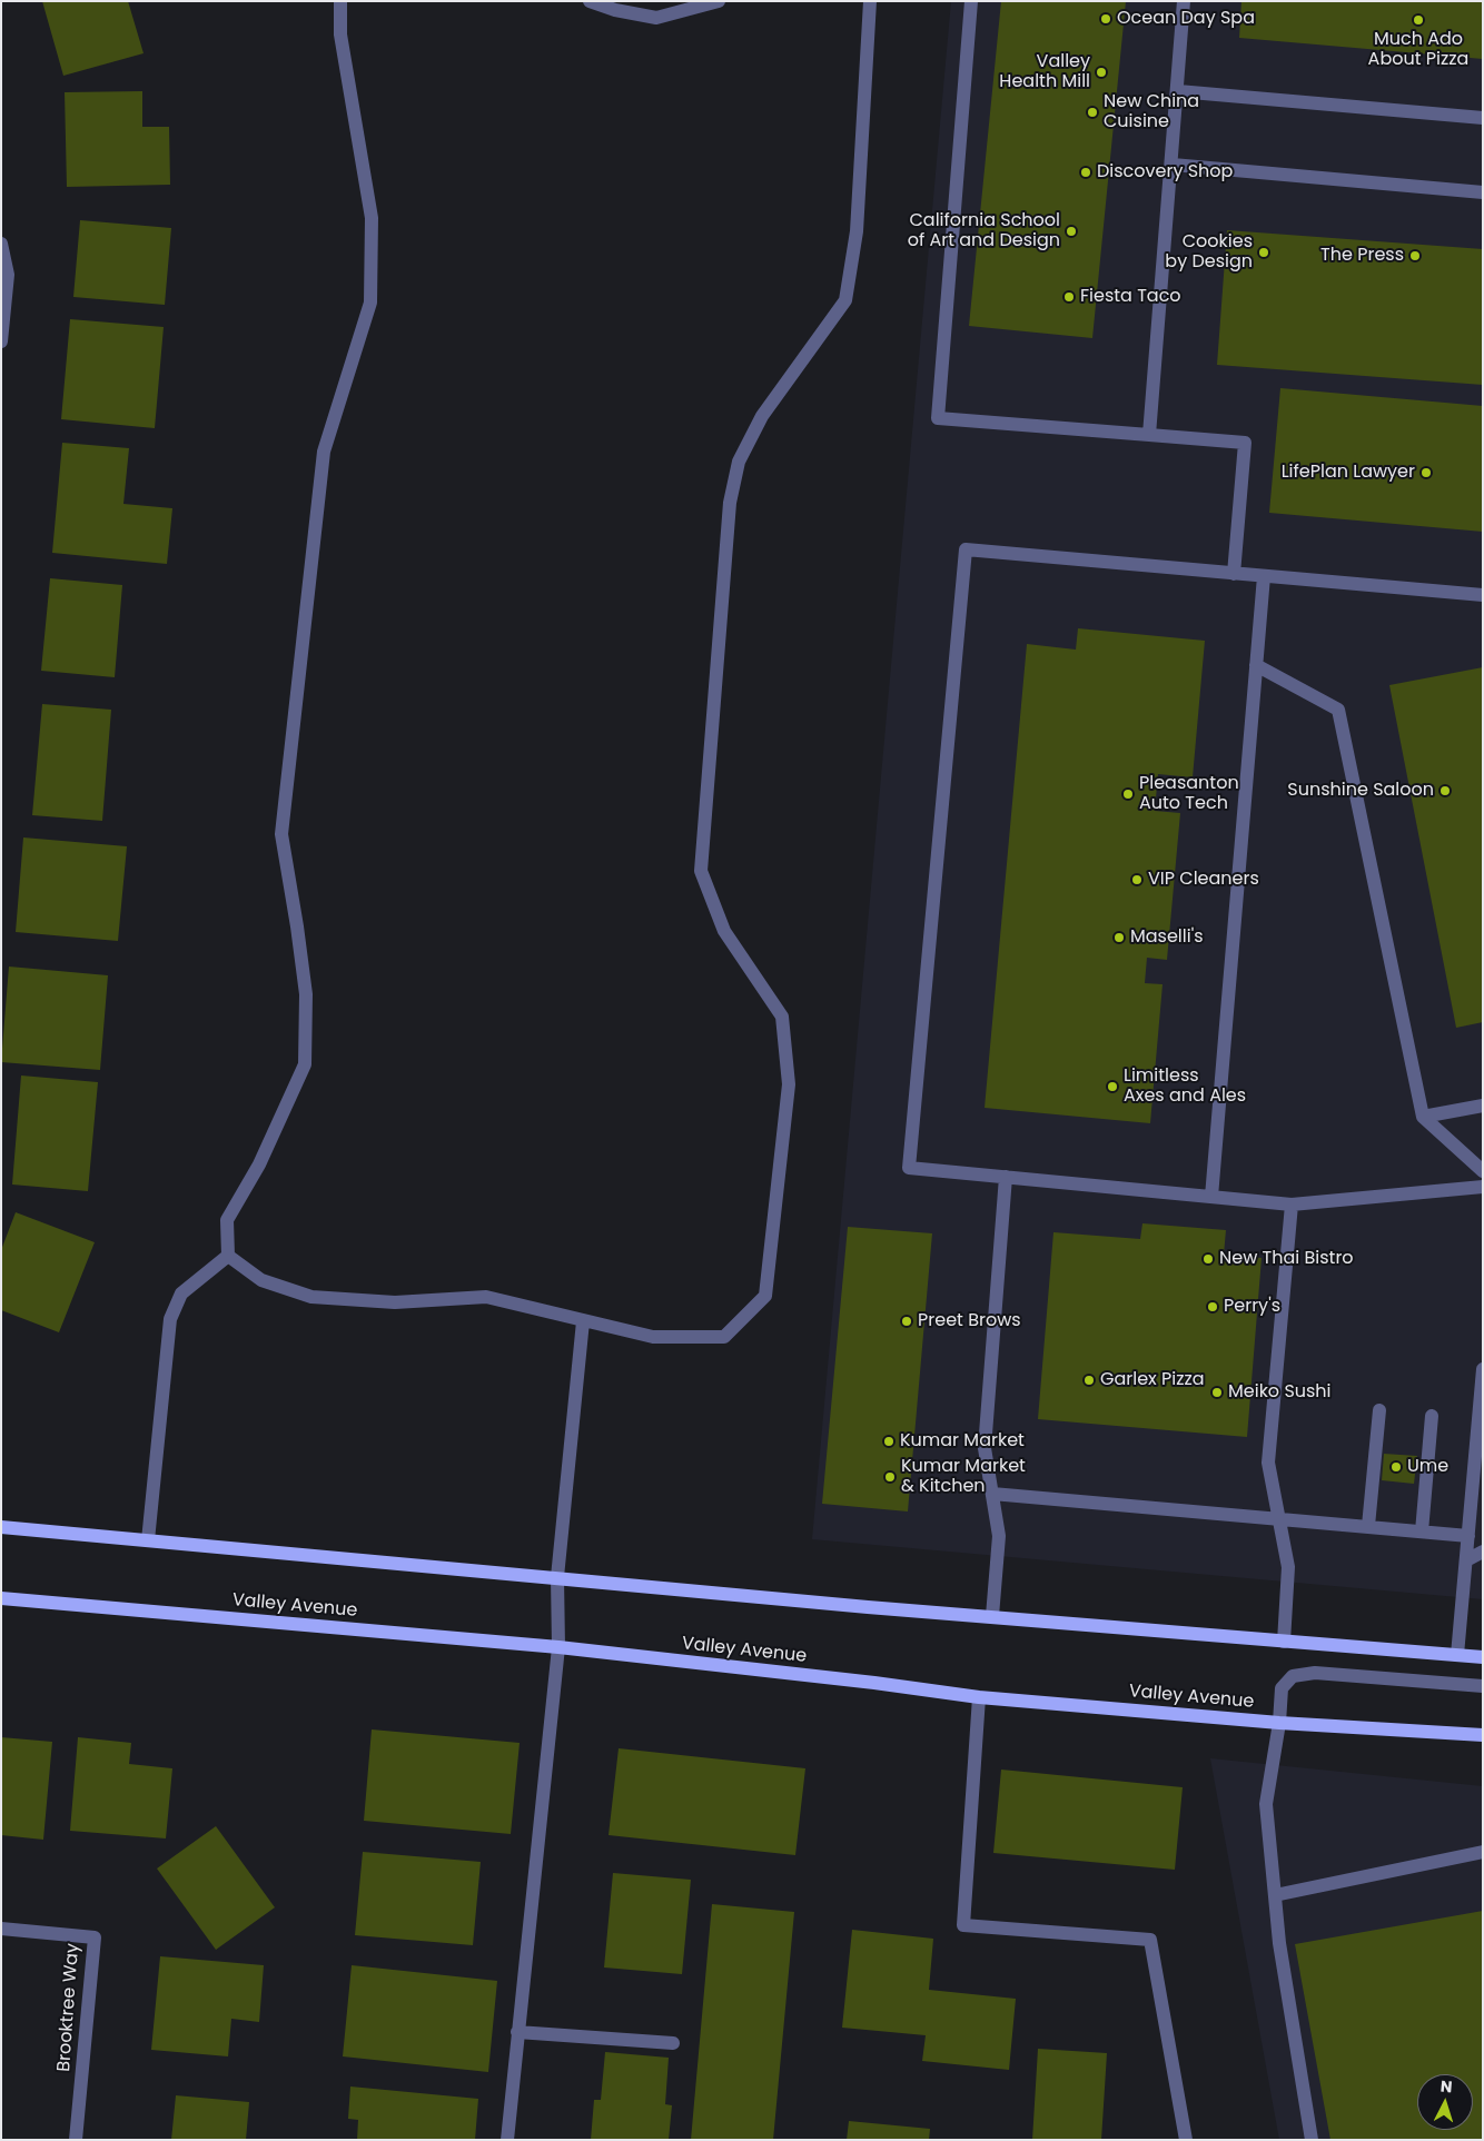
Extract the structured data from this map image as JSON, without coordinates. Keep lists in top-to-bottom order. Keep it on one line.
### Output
{"streets":{"main road":["Valley Avenue"],"street":["Brooktree Way"]},"places":["Ocean Day Spa","Much Ado About Pizza","Valley Health Mill","New China Cuisine","Discovery Shop","California School of Art and Design","Cookies by Design","The Press","Fiesta Taco","LifePlan Lawyer","Sunshine Saloon","Pleasanton Auto Tech","VIP Cleaners","Maselli's","Limitless Axes and Ales","New Thai Bistro","Perry's","Preet Brows","Garlex Pizza","Meiko Sushi","Kumar Market","Ume","Kumar Market & Kitchen"],"north":"top"}
